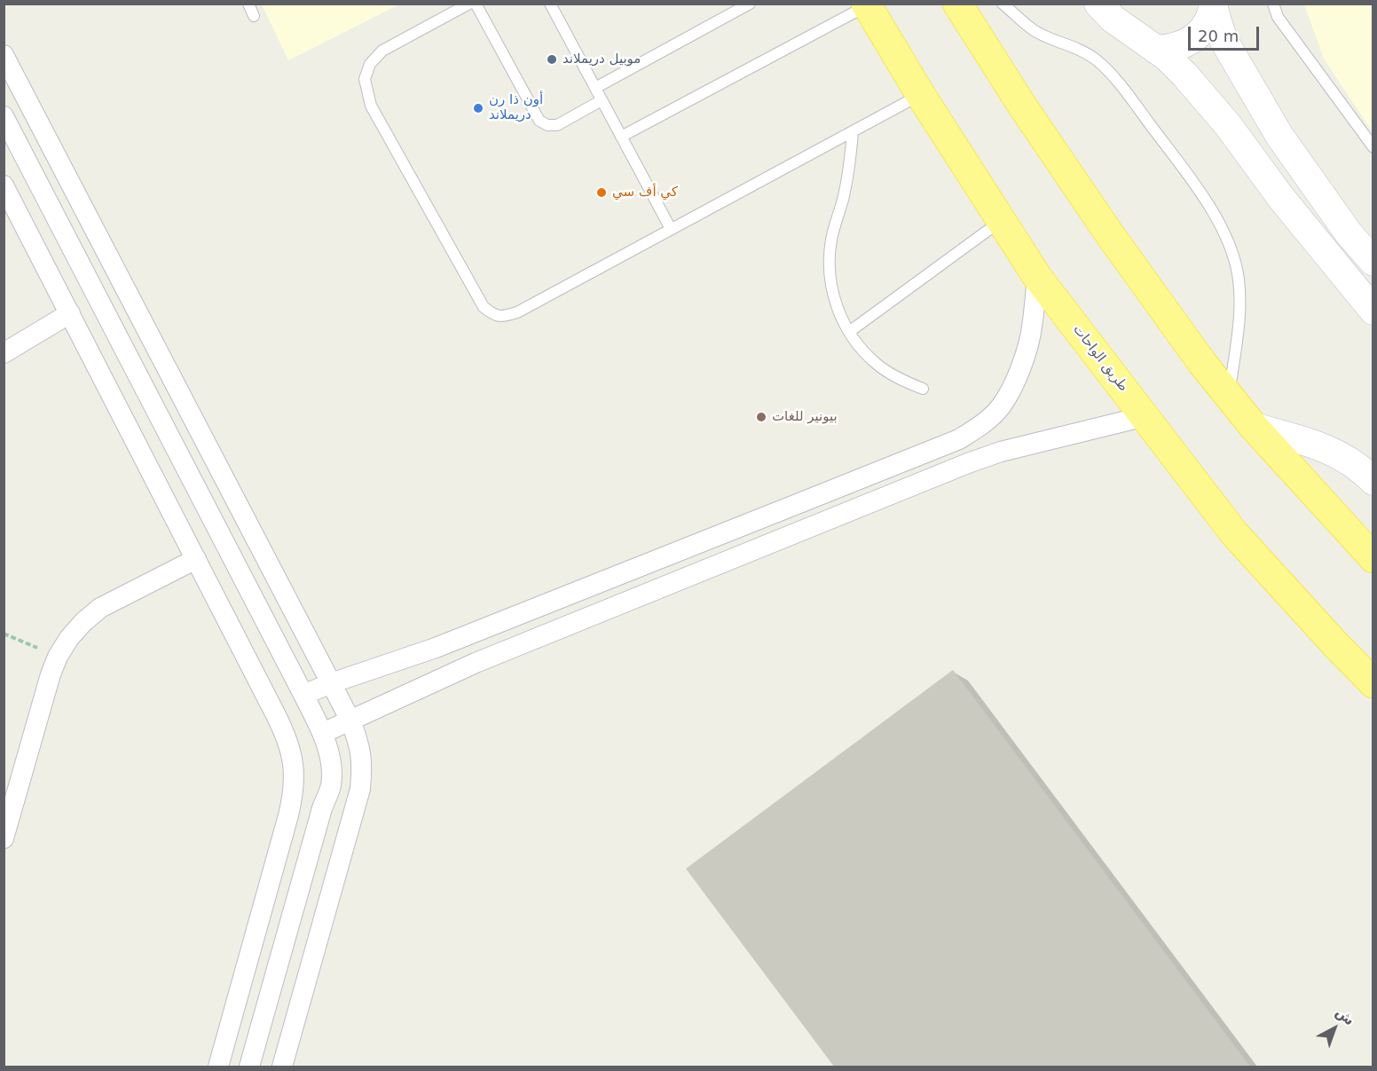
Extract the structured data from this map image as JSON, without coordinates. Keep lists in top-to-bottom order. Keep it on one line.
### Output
{"streets":{"highway":["طريق الواحات"]},"places":["موبيل دريملاند","أون ذا رن دريملاند","كي أف سي","بيونير للغات"],"scale_bar":"20 m","north":"top right"}
